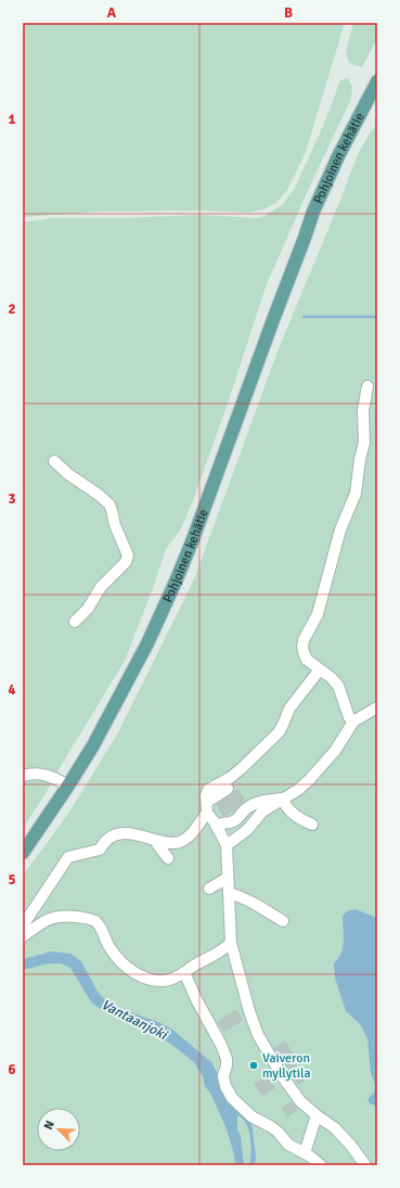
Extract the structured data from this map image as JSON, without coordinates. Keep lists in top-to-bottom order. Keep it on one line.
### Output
{"streets":{"main road":["Pohjoinen kehätie"]},"water":["Vantaanjoki"],"places":["Vaiveron myllytila"],"north":"top left","grid":{"columns":["A","B"],"rows":["1","2","3","4","5","6"]}}
